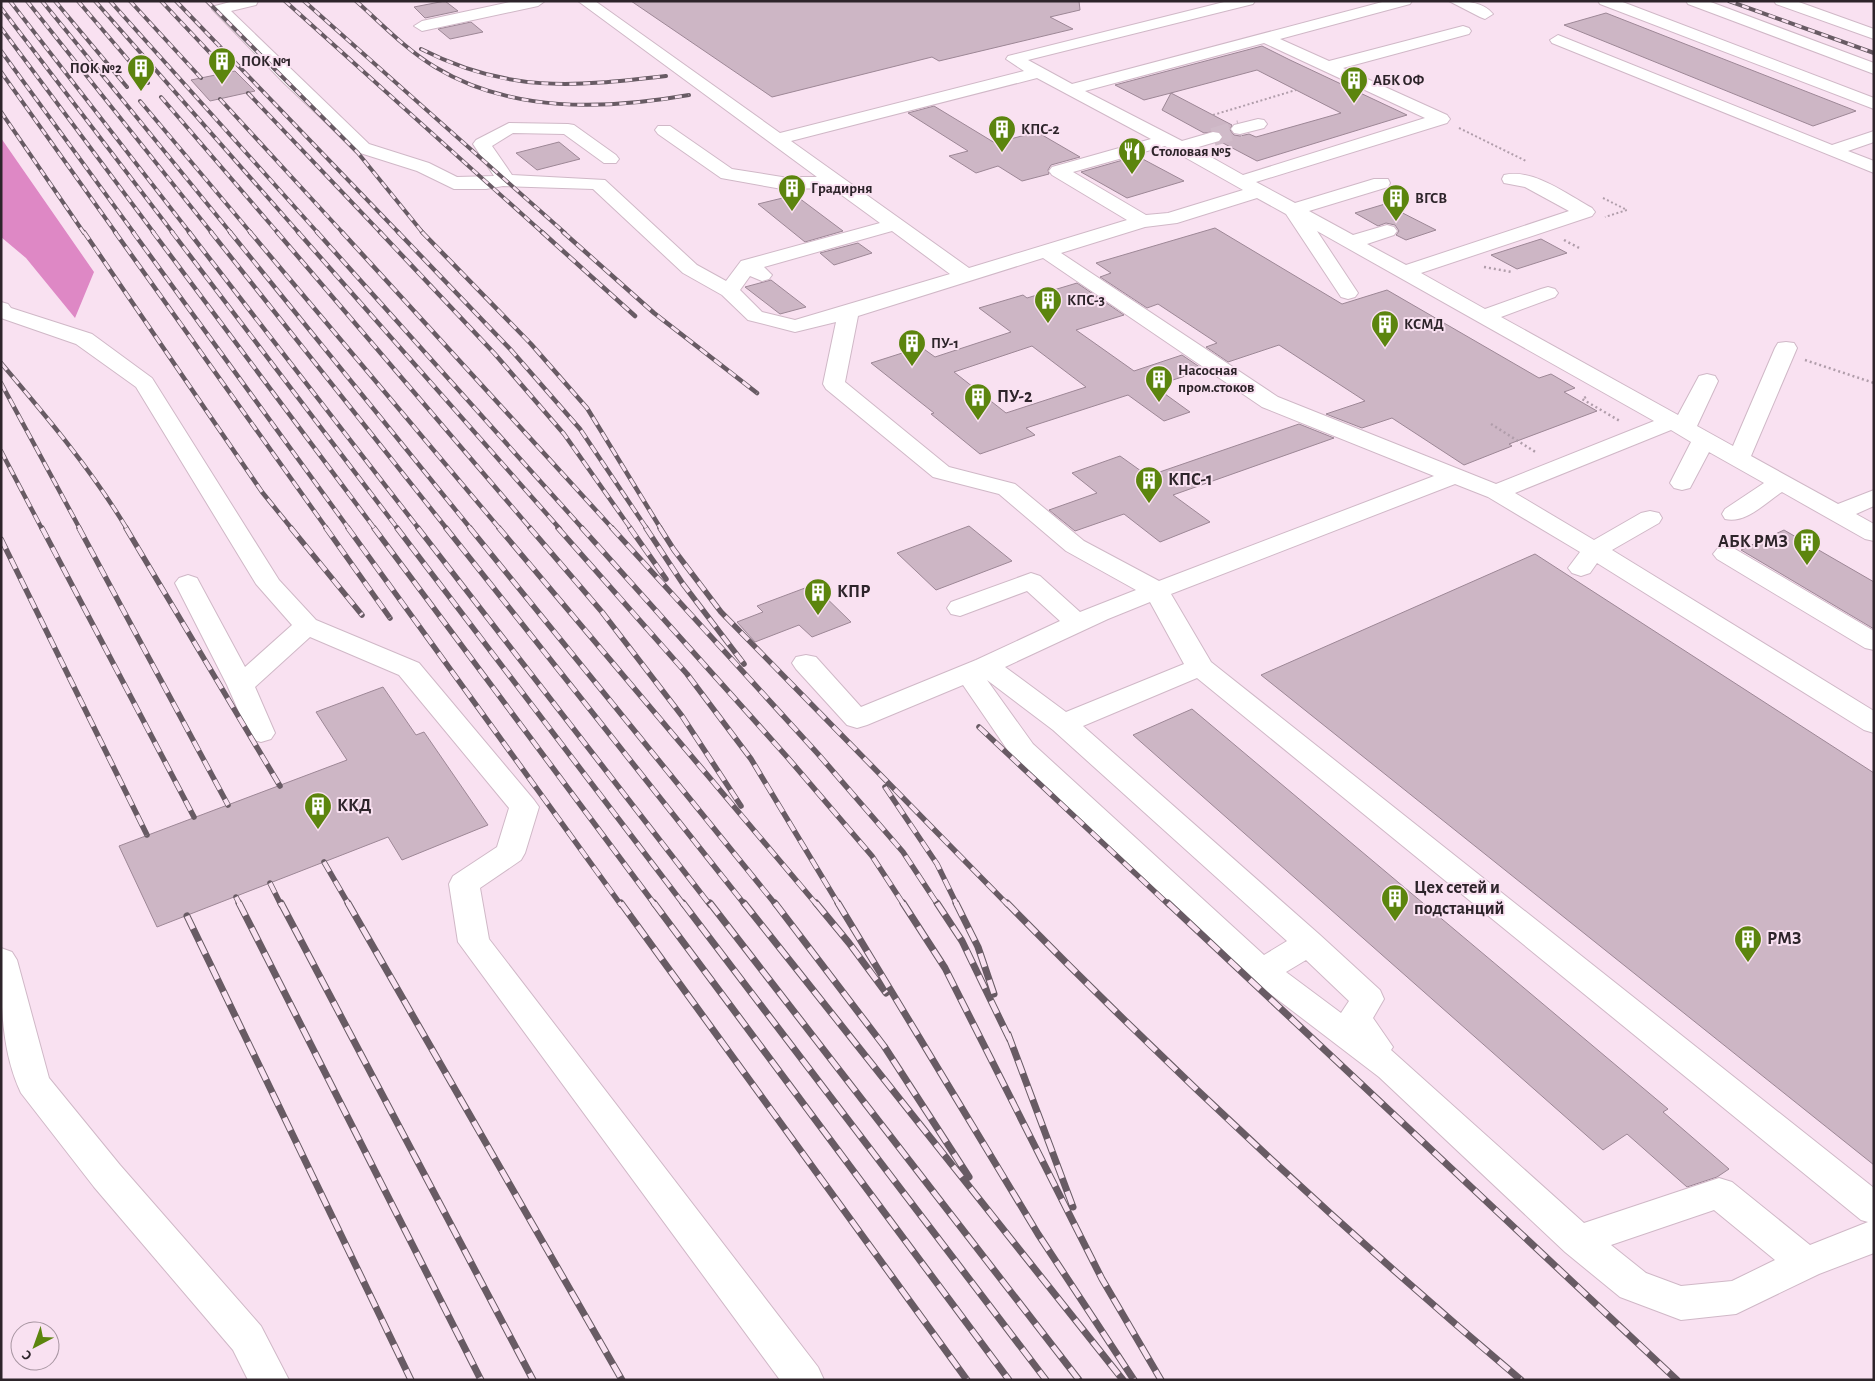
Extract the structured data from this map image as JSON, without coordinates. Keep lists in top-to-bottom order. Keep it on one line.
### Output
{"places":{"building":["ПОК №1","ПОК №2","АБК ОФ","КПС-2","Градирня","ВГСВ","КПС-3","КСМД","ПУ-1","Насосная пром.стоков","ПУ-2","КПС-1","АБК РМЗ","КПР","ККД","Цех сетей и подстанций","РМЗ"],"restaurant":["Столовая №5"]},"north":"bottom left"}
